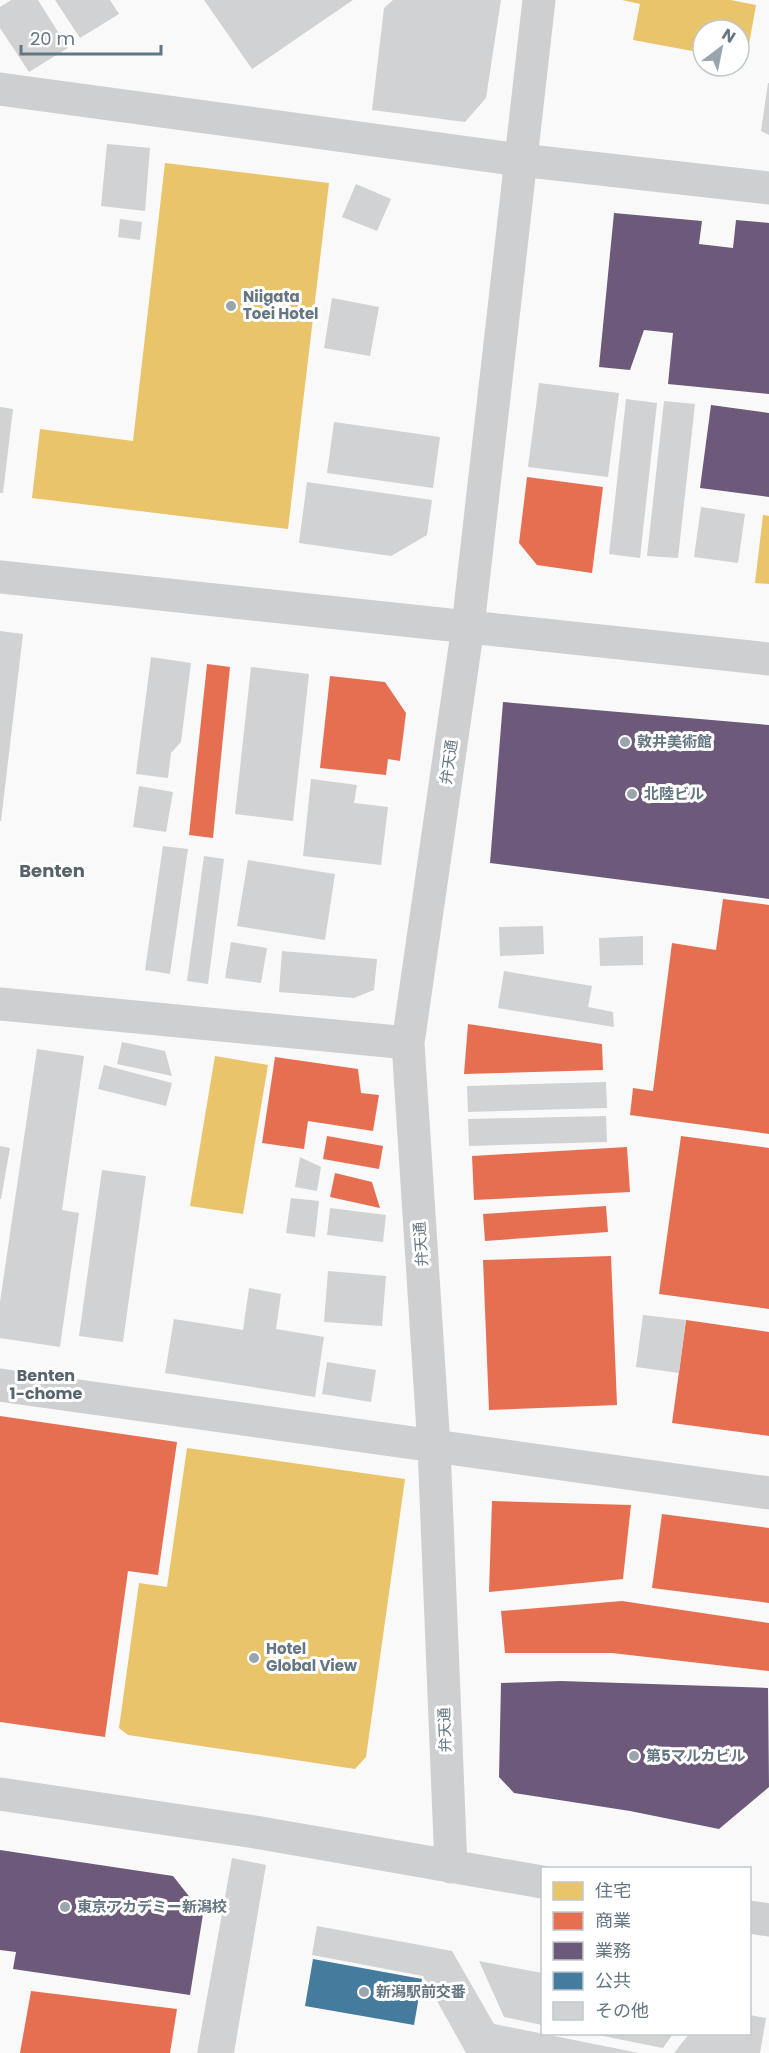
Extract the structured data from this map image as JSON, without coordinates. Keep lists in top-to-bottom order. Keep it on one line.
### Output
{"streets":{"street":["弁天通"]},"districts":["Benten","Benten 1-chome"],"places":["Niigata Toei Hotel","敦井美術館","北陸ビル","Hotel Global View","第5マルカビル","東京アカデミー新潟校","新潟駅前交番"],"legend":["住宅","商業","業務","公共","その他"],"scale_bar":"20 m","north":"top right"}
